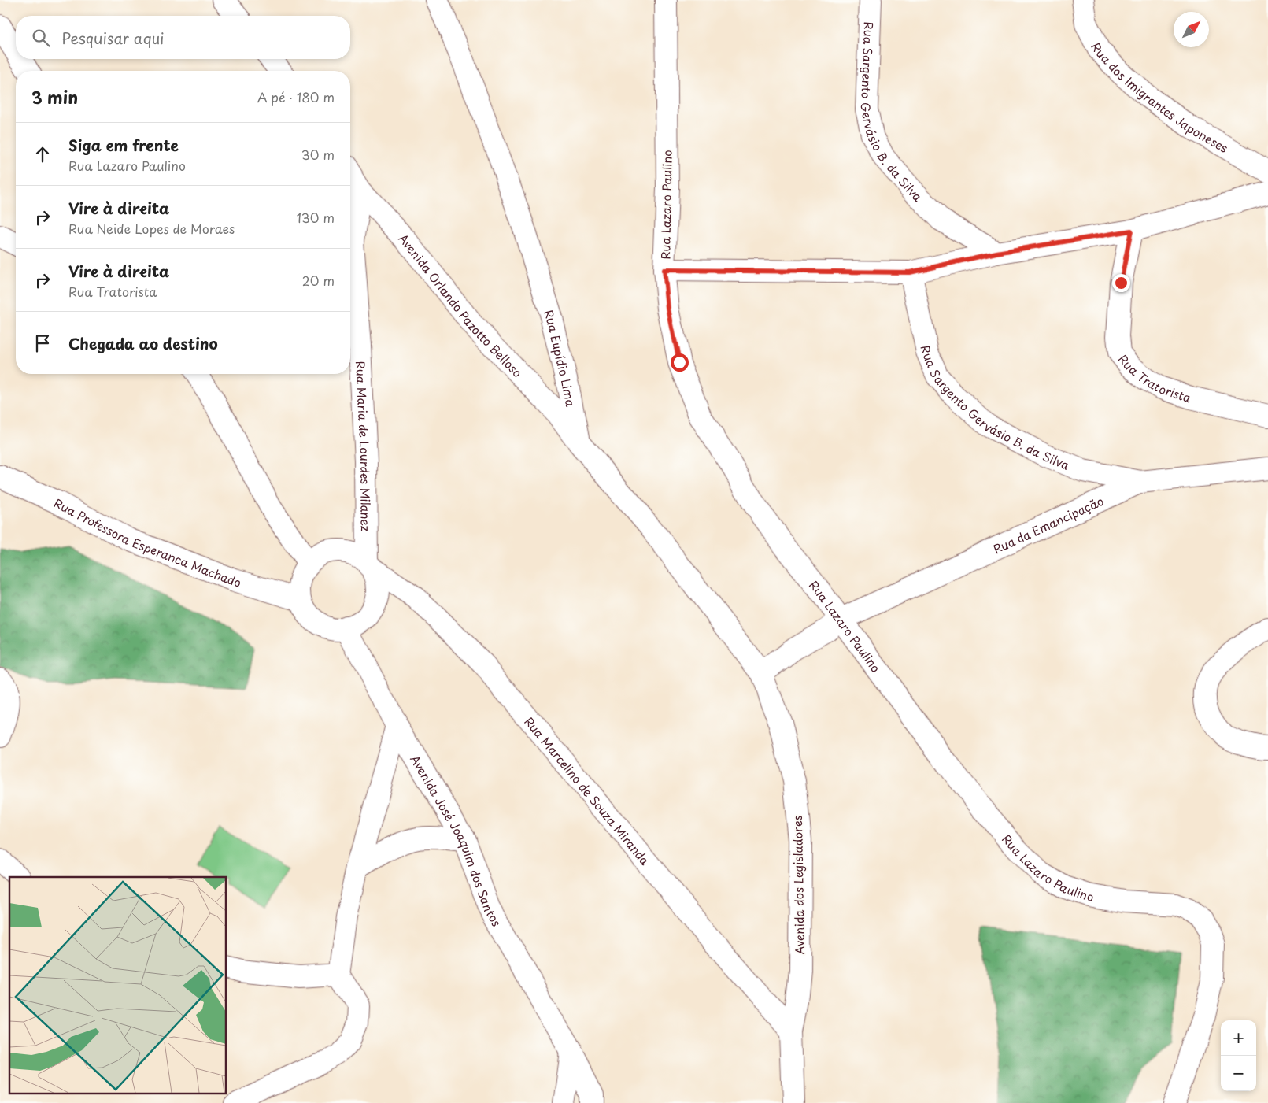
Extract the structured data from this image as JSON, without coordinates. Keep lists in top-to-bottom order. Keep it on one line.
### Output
{"streets":{"street":["Rua dos Imigrantes Japoneses","Rua Sargento Gervásio B. da Silva","Rua Lazaro Paulino","Avenida Orlando Pazotto Belloso","Rua Eupídio Lima","Rua Tratorista","Rua Maria de Lourdes Milanez","Rua da Emancipação","Rua Professora Esperanca Machado","Rua Marcelino de Souza Miranda","Avenida José Joaquim dos Santos","Avenida dos Legisladores"]},"crossings":[["Rua Sargento Gervásio B. da Silva","Rua da Emancipação"],["Rua Lazaro Paulino","Rua da Emancipação"],["Avenida Orlando Pazotto Belloso","Rua Eupídio Lima"],["Avenida Orlando Pazotto Belloso","Rua Maria de Lourdes Milanez"],["Rua Eupídio Lima","Avenida dos Legisladores"],["Rua Maria de Lourdes Milanez","Rua Professora Esperanca Machado"],["Rua Maria de Lourdes Milanez","Rua Marcelino de Souza Miranda"],["Rua Maria de Lourdes Milanez","Avenida José Joaquim dos Santos"],["Rua Professora Esperanca Machado","Rua Marcelino de Souza Miranda"],["Rua Professora Esperanca Machado","Avenida José Joaquim dos Santos"],["Rua Marcelino de Souza Miranda","Avenida José Joaquim dos Santos"],["Rua Marcelino de Souza Miranda","Avenida dos Legisladores"]],"north":"top right","page":{"search":"Pesquisar aqui","heading":["3 min","A pé · 180 m"],"list":[["Siga em frente","Rua Lazaro Paulino","30 m"],["Vire à direita","Rua Neide Lopes de Moraes","130 m"],["Vire à direita","Rua Tratorista","20 m"],"Chegada ao destino"],"map_buttons":["+","−"]}}
